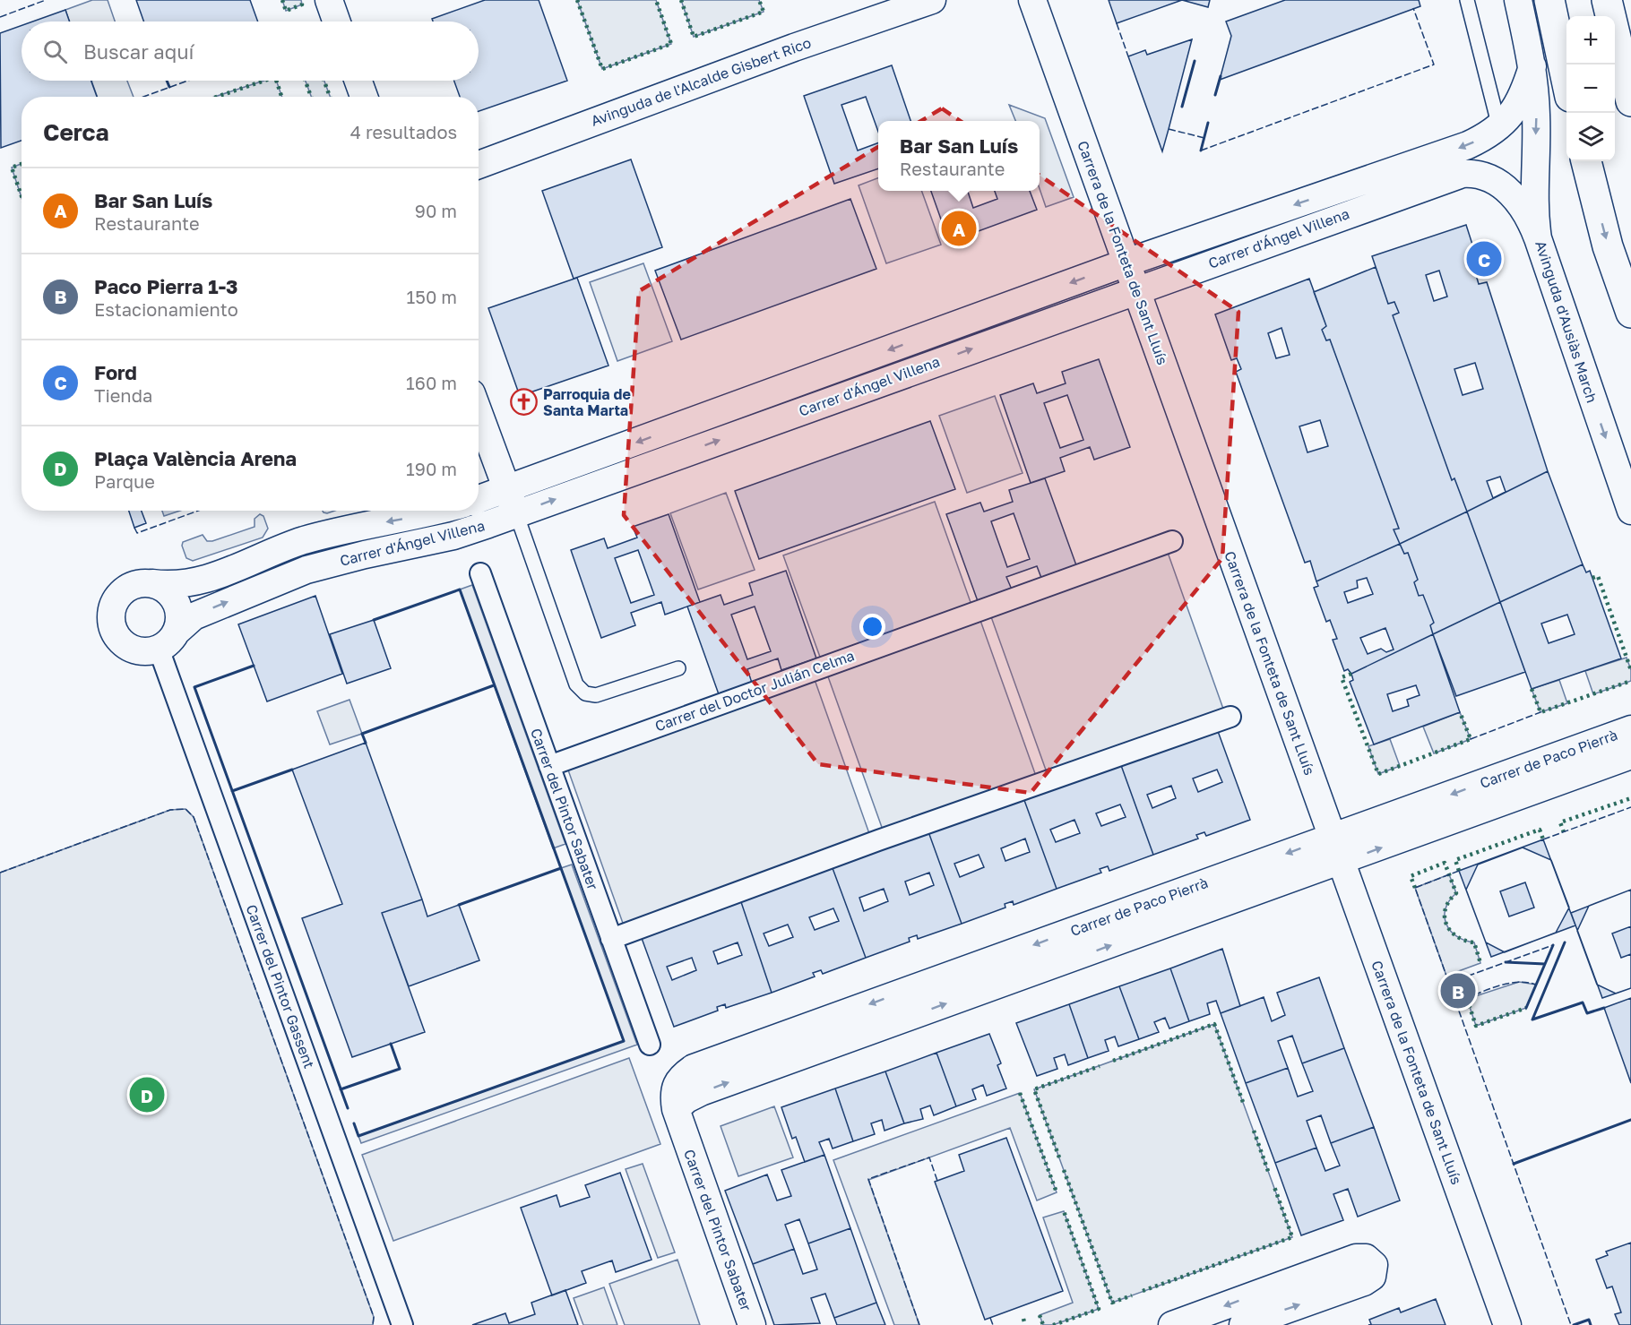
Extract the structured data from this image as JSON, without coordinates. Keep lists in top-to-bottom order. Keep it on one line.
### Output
{"streets":{"street":["Avinguda de l'Alcalde Gisbert Rico","Carrer d'Ángel Villena","Carrera de la Fonteta de Sant Lluís","Avinguda d'Ausiàs March","Carrer del Doctor Julián Celma","Carrer de Paco Pierrà","Carrer del Pintor Sabater","Carrer del Pintor Gassent"]},"crossings":[["Carrer d'Ángel Villena","Carrera de la Fonteta de Sant Lluís"],["Carrer d'Ángel Villena","Avinguda d'Ausiàs March"],["Carrer d'Ángel Villena","Carrer del Pintor Gassent"],["Carrera de la Fonteta de Sant Lluís","Carrer de Paco Pierrà"],["Carrer del Doctor Julián Celma","Carrer del Pintor Sabater"],["Carrer de Paco Pierrà","Carrer del Pintor Sabater"]],"one_way":["Avinguda d'Ausiàs March"],"places":{"church":["Parroquia de Santa Marta"]},"page":{"map_buttons":["+","−"],"search":"Buscar aquí","heading":["Cerca","4 resultados"],"popup":["Bar San Luís","Restaurante"],"list":[{"mark":"A","name":"Bar San Luís","note":"Restaurante","value":"90 m"},{"mark":"B","name":"Paco Pierra 1-3","note":"Estacionamiento","value":"150 m"},{"mark":"C","name":"Ford","note":"Tienda","value":"160 m"},{"mark":"D","name":"Plaça València Arena","note":"Parque","value":"190 m"}],"pins":["A","C","B","D"]}}
